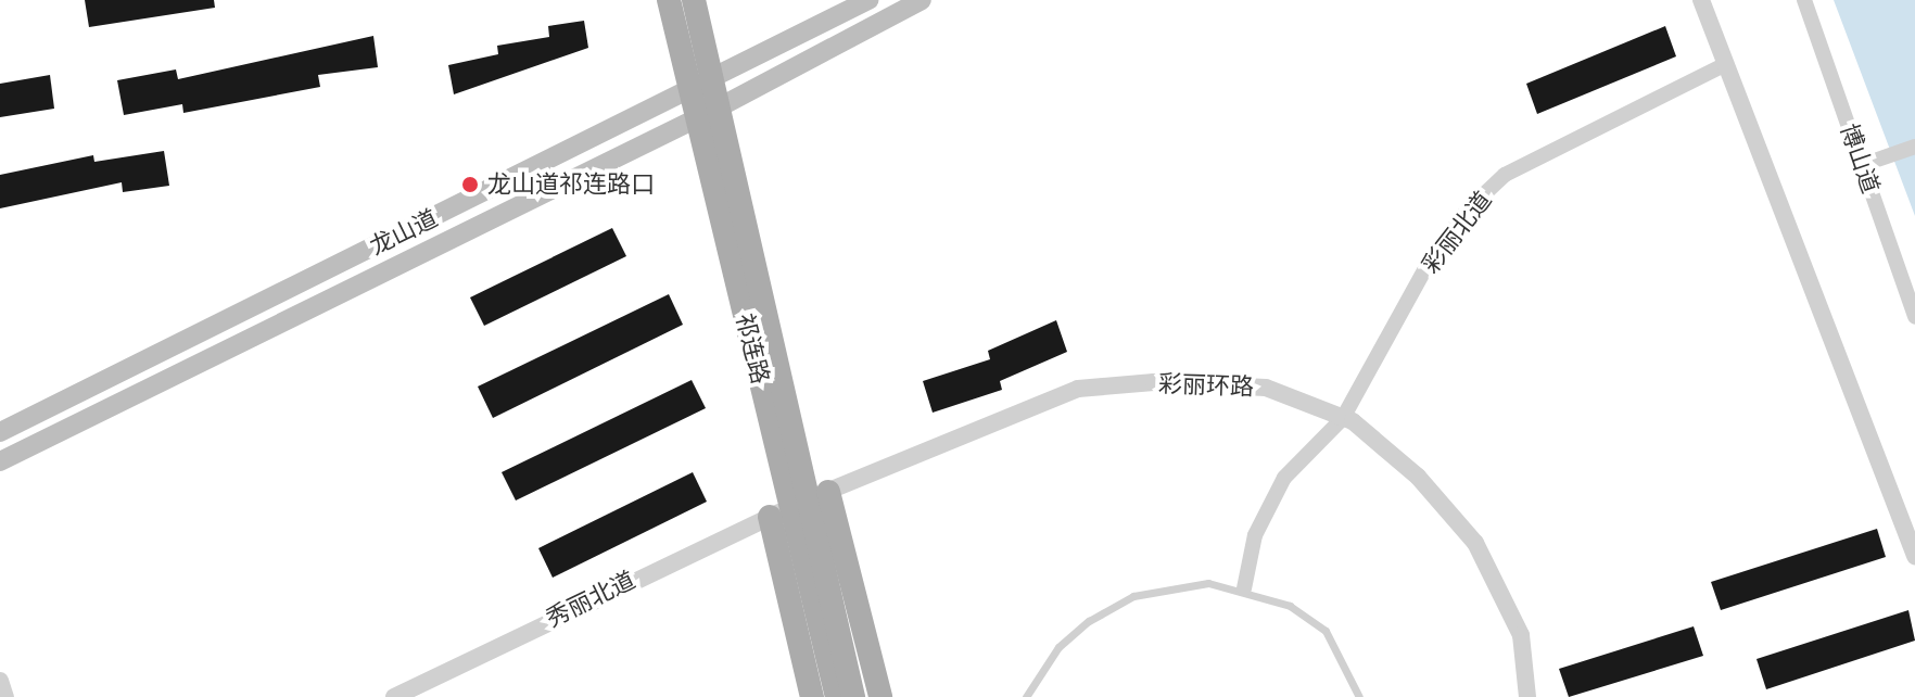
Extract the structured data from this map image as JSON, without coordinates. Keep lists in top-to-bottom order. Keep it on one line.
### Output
{"streets":{"main road":["龙山道","祁连路"],"street":["博山道","彩丽北道","彩丽环路","秀丽北道"]},"crossings":[["龙山道","祁连路"],["彩丽北道","彩丽环路"],["祁连路","彩丽环路"],["祁连路","秀丽北道"],["彩丽环路","秀丽北道"]],"places":["龙山道祁连路口"]}
